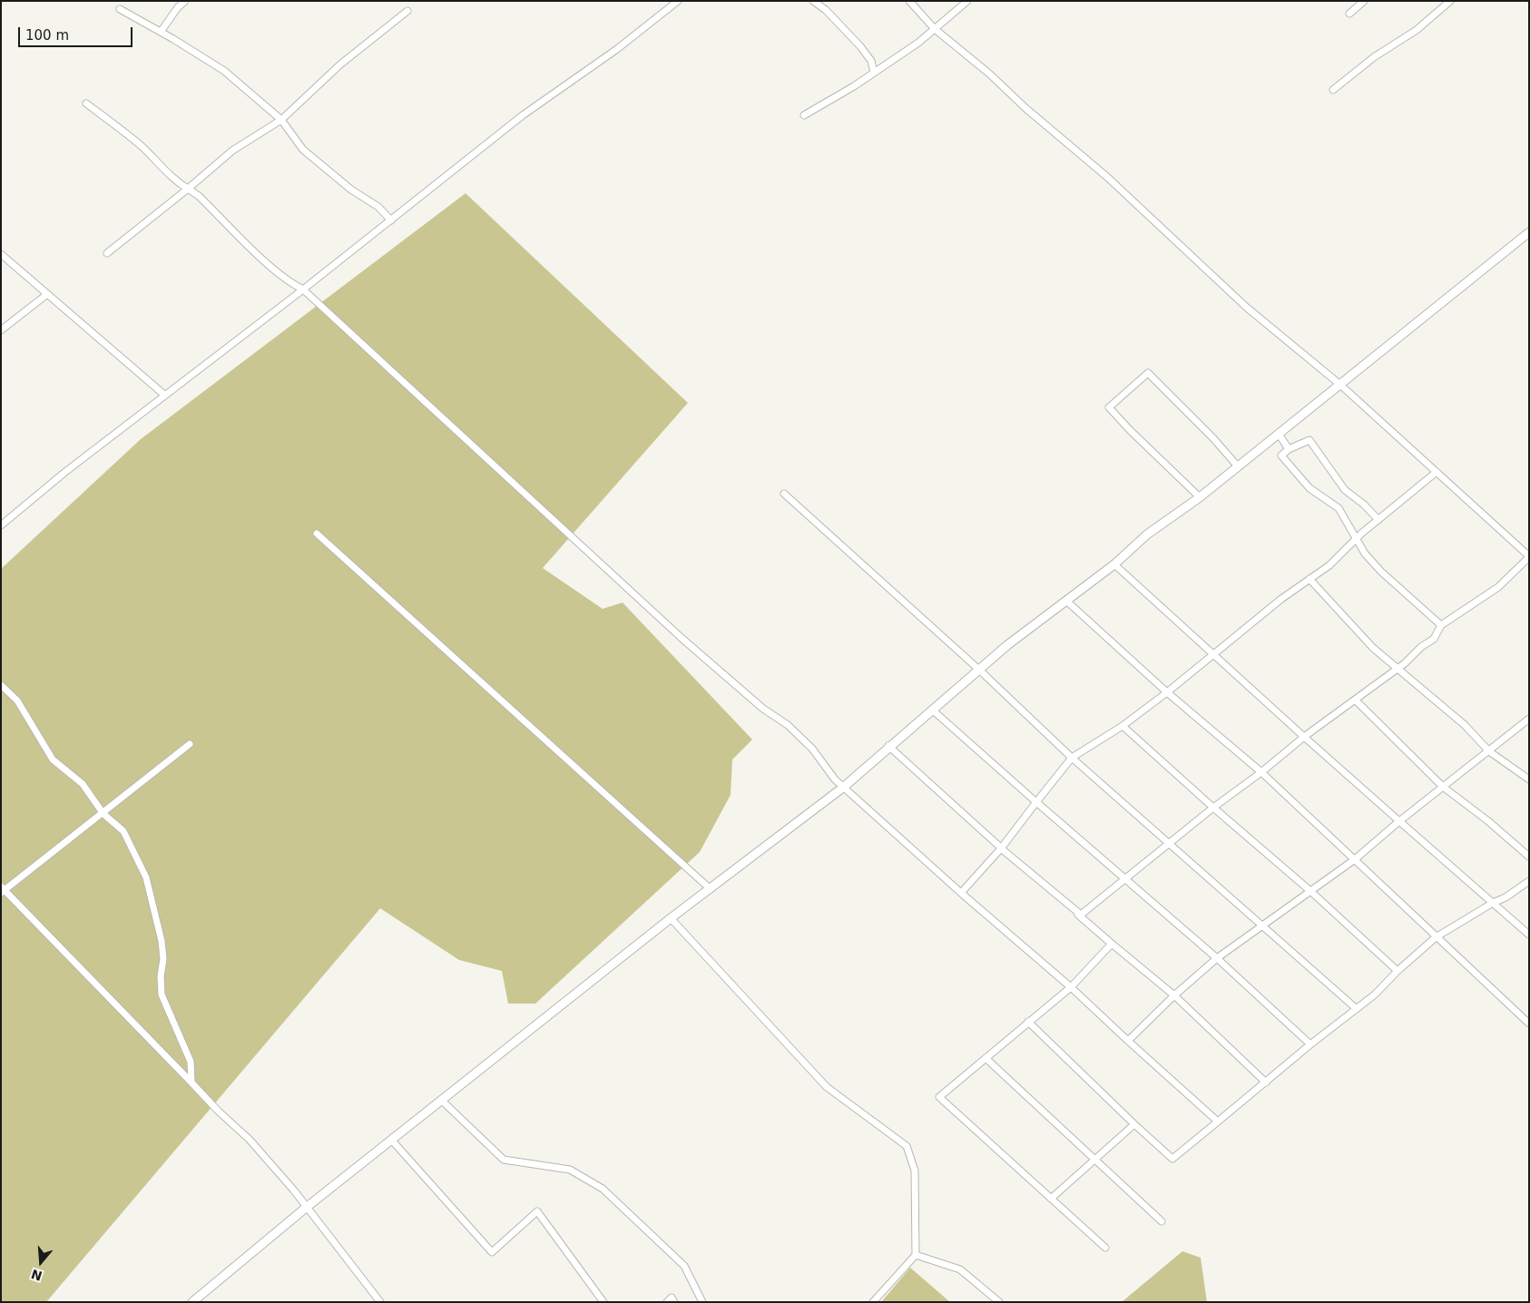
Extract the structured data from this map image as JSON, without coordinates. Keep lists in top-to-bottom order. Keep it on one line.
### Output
{"scale_bar":"100 m","north":"bottom"}
